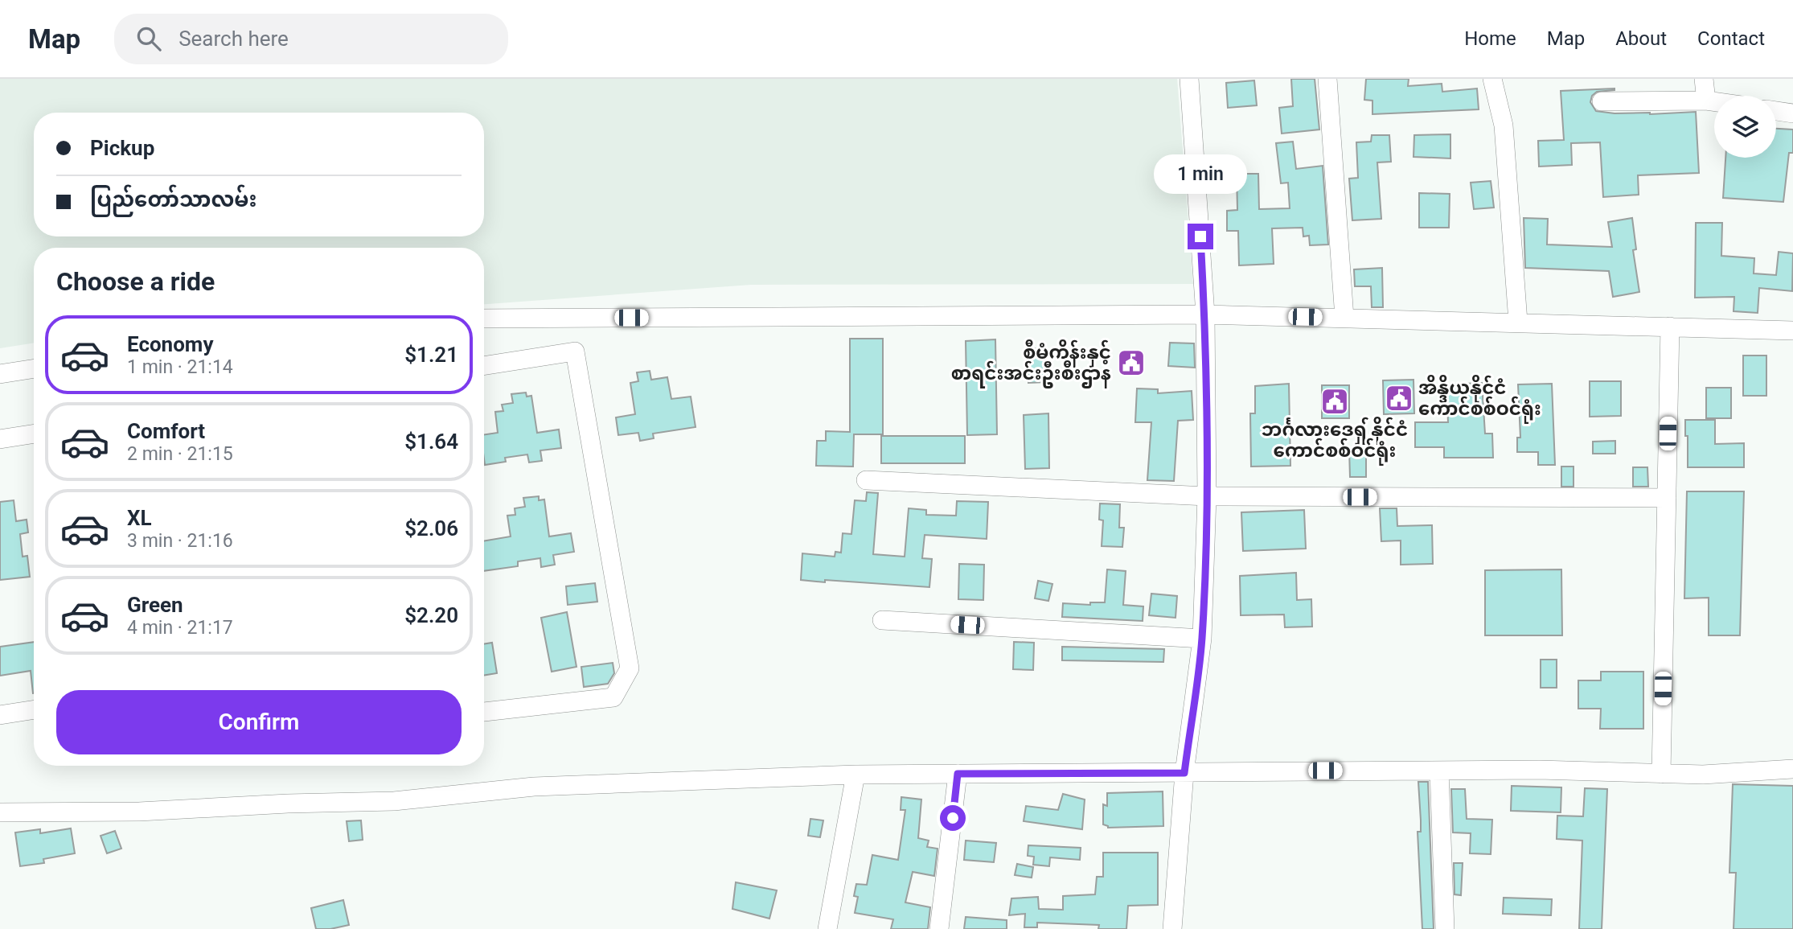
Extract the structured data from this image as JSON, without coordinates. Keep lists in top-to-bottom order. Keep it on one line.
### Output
{"places":{"public building":["စီမံကိန်းနှင့် စာရင်းအင်းဦးစီးဌာန","အိန္ဒိယနိုင်ငံ ကောင်စစ်ဝင်ရုံး","ဘင်္ဂလားဒေရှ့်နိုင်ငံ ကောင်စစ်ဝင်ရုံး"]},"page":{"header":"Map","search":"Search here","nav":["Home","Map","About","Contact"],"banner":["Pickup","ပြည်တော်သာလမ်း"],"bubble":"1 min","heading":"Choose a ride","list":[{"name":"Economy","note":"1 min · 21:14","value":"$1.21"},{"name":"Comfort","note":"2 min · 21:15","value":"$1.64"},{"name":"XL","note":"3 min · 21:16","value":"$2.06"},{"name":"Green","note":"4 min · 21:17","value":"$2.20"}],"buttons":"Confirm"}}
